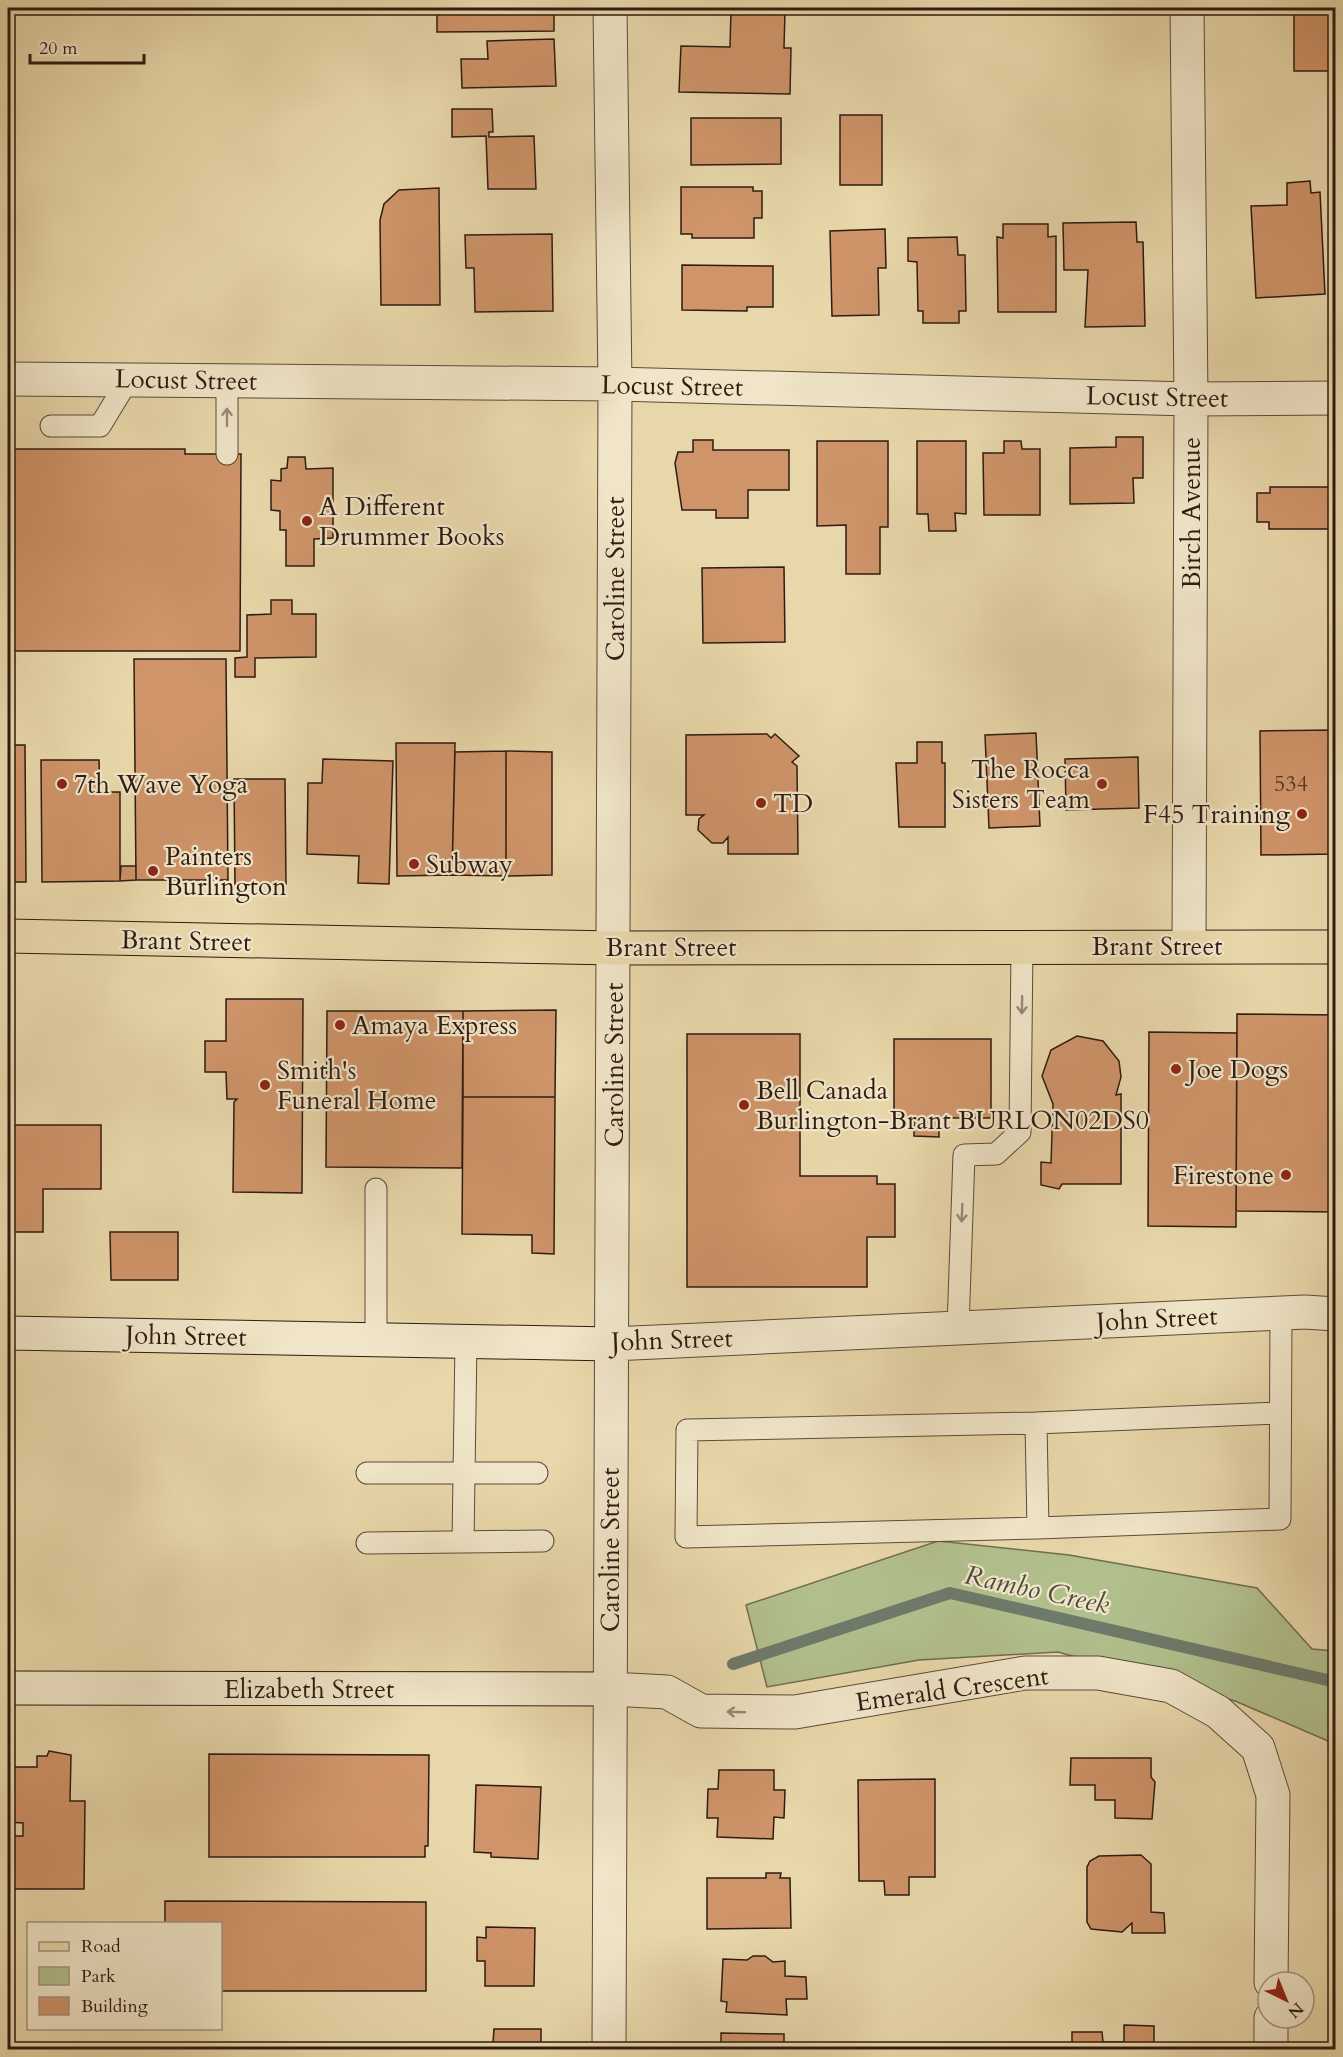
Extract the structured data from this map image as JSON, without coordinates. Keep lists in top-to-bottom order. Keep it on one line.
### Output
{"streets":{"main road":["Brant Street"],"street":["Locust Street","Birch Avenue","Caroline Street","John Street","Elizabeth Street","Emerald Crescent"]},"crossings":[["Locust Street","Birch Avenue"],["Locust Street","Caroline Street"],["Birch Avenue","Brant Street"],["Caroline Street","Brant Street"],["Caroline Street","John Street"],["Caroline Street","Elizabeth Street"],["Caroline Street","Emerald Crescent"],["Elizabeth Street","Emerald Crescent"]],"water":["Rambo Creek"],"places":["A Different Drummer Books","7th Wave Yoga","The Rocca Sisters Team","TD","F45 Training","Subway","Painters Burlington","Amaya Express","Joe Dogs","Smith's Funeral Home","Bell Canada Burlington-Brant BURLON02DS0","Firestone"],"house_numbers":["534"],"legend":["Road","Park","Building"],"scale_bar":"20 m","north":"bottom right"}
